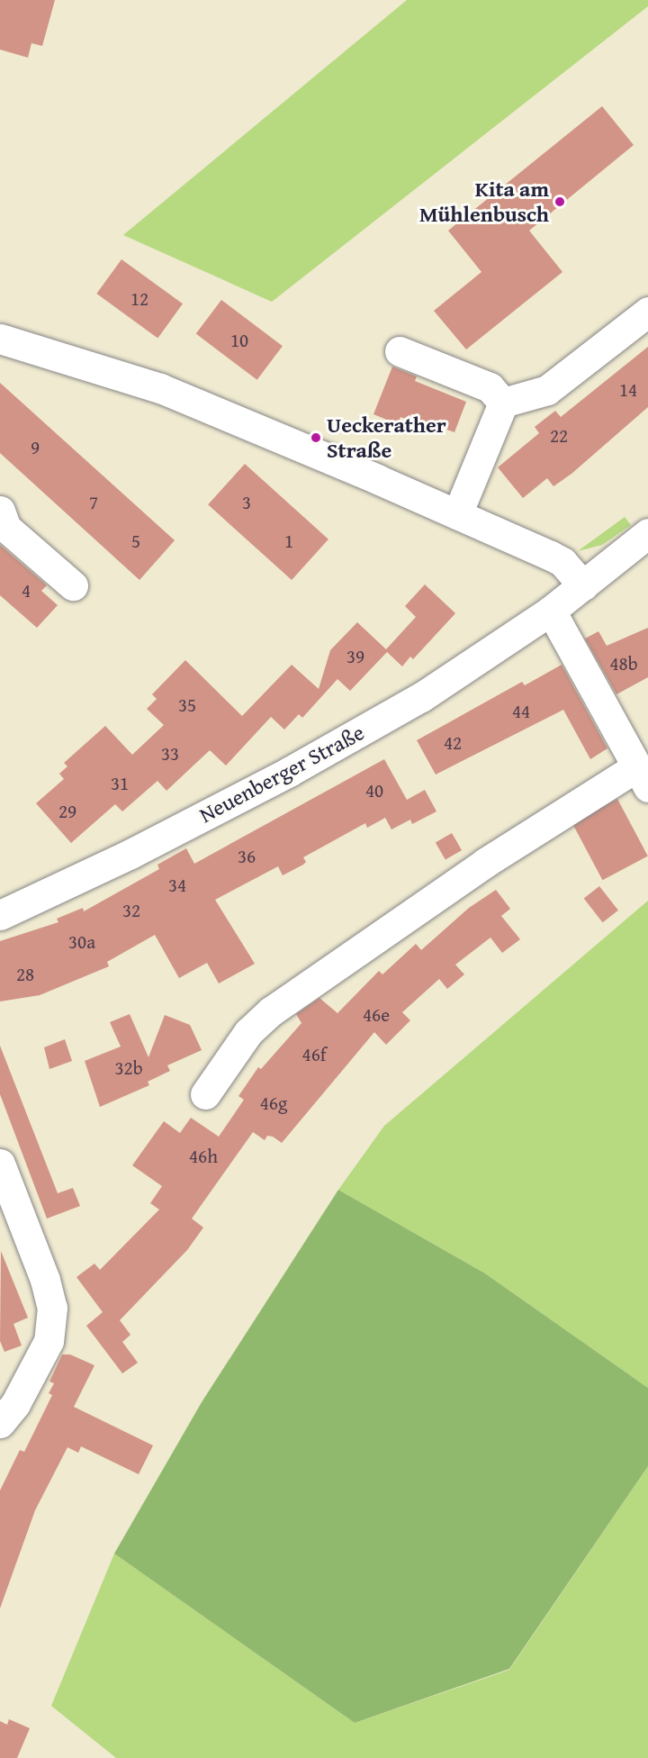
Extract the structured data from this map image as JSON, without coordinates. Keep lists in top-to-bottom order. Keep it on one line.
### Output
{"streets":{"street":["Neuenberger Straße"]},"places":["Kita am Mühlenbusch","Ueckerather Straße"],"house_numbers":["12","10","14","22","9","7","3","5","1","4","39","48b","35","44","42","33","31","40","29","36","34","32","30a","28","46e","46f","32b","46g","46h"]}
